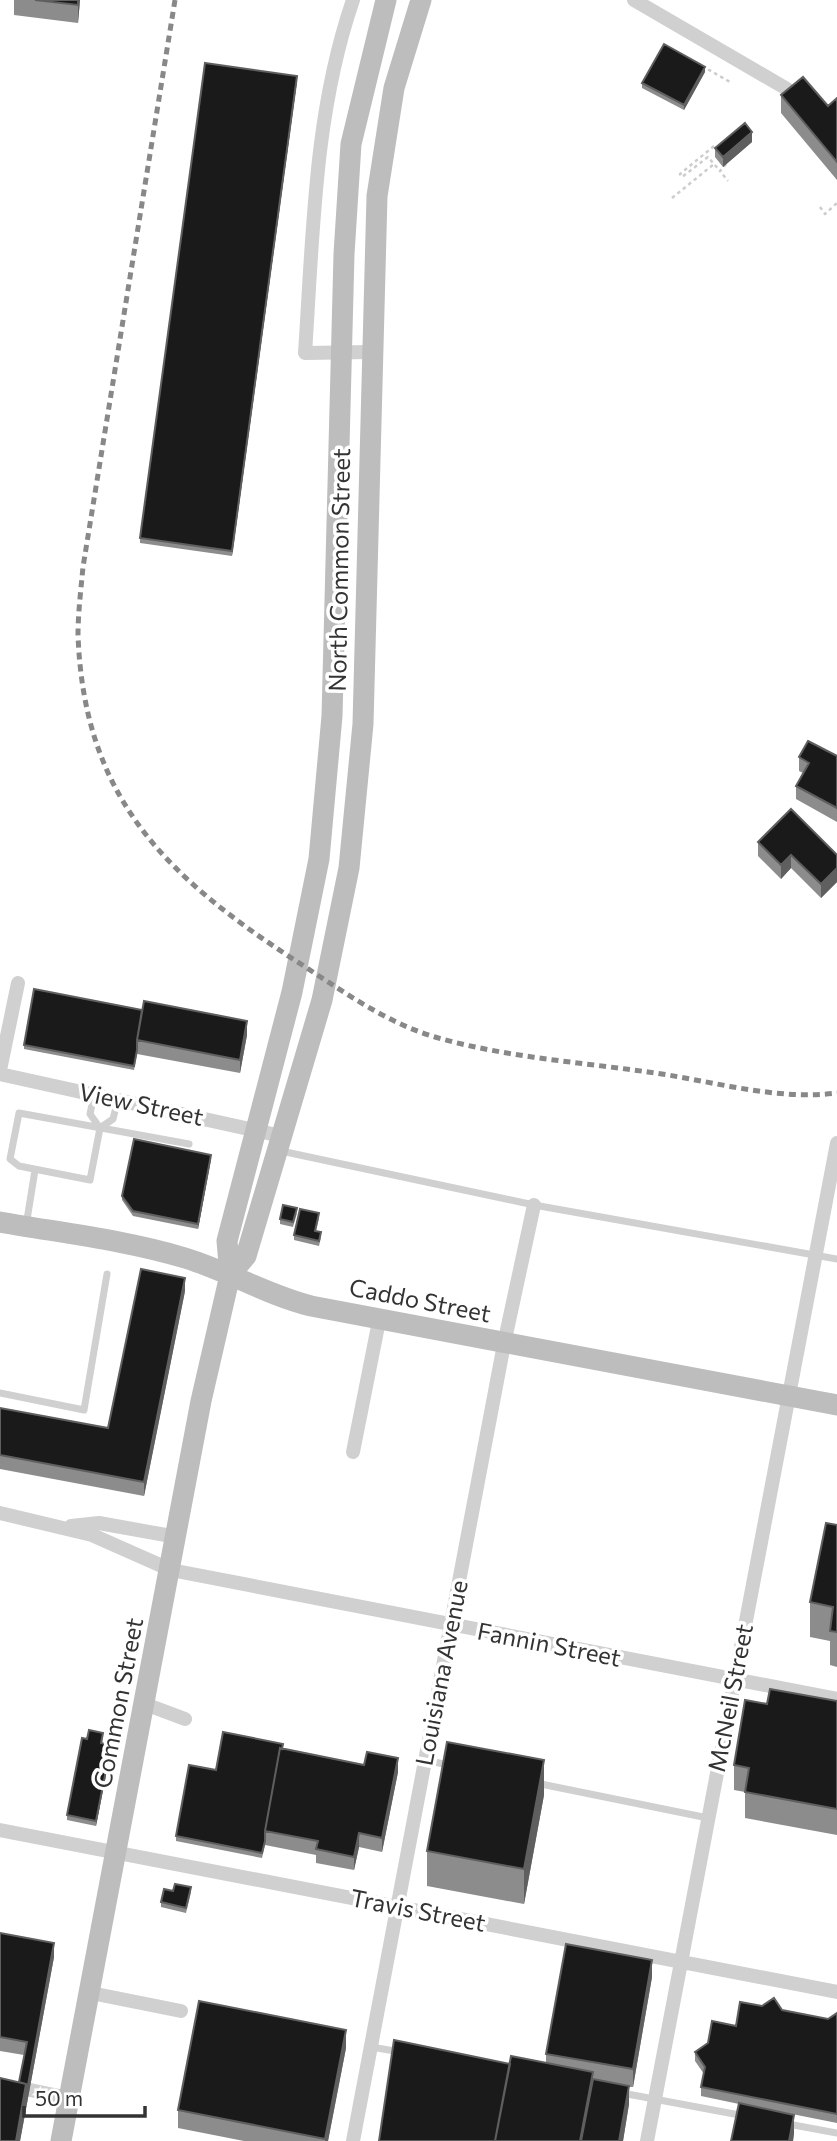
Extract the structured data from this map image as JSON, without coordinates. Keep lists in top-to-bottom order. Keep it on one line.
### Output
{"streets":{"main road":["North Common Street","Caddo Street","Common Street"],"street":["View Street","Fannin Street","Louisiana Avenue","McNeil Street","Travis Street"]},"crossings":[["North Common Street","View Street"],["North Common Street","Common Street"],["View Street","Common Street"],["Caddo Street","Louisiana Avenue"],["Caddo Street","McNeil Street"],["Caddo Street","Common Street"],["Fannin Street","Louisiana Avenue"],["Fannin Street","McNeil Street"],["Fannin Street","Common Street"],["Louisiana Avenue","Travis Street"],["McNeil Street","Travis Street"],["Common Street","Travis Street"]],"scale_bar":"50 m"}
